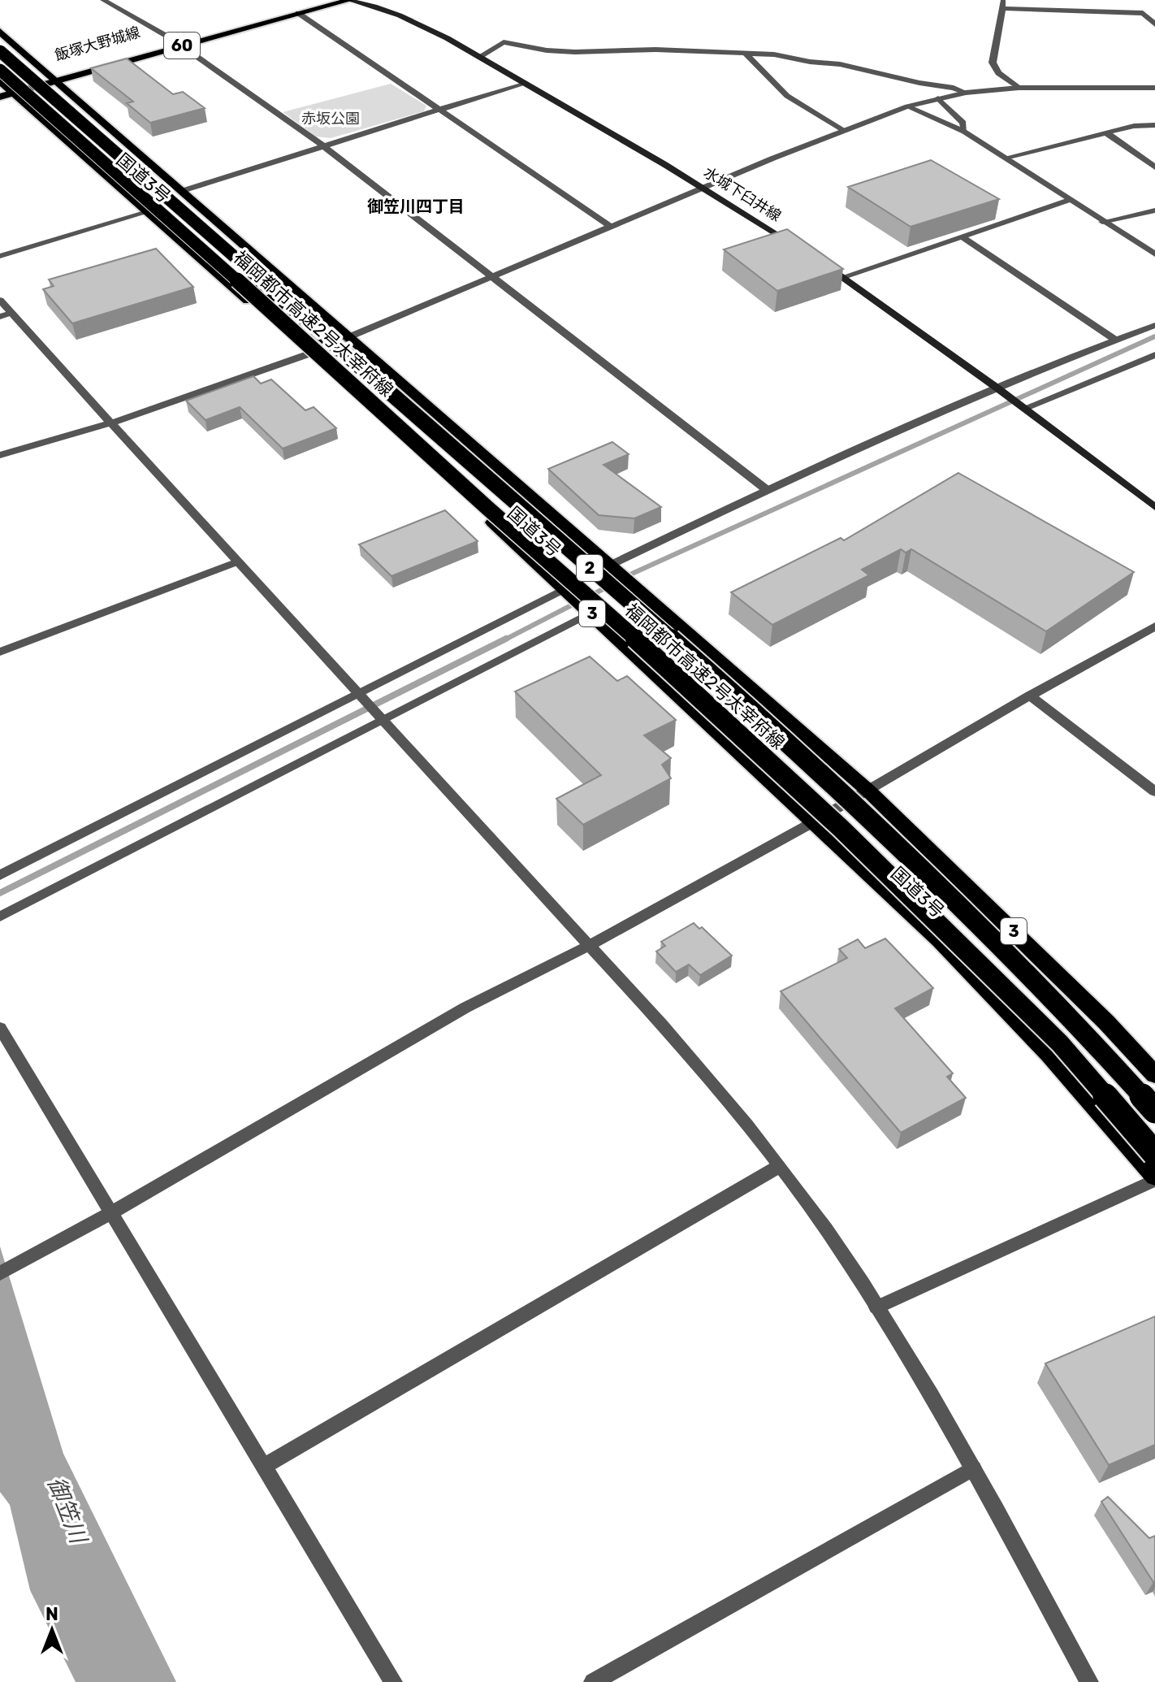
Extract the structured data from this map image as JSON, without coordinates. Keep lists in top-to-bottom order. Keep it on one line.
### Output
{"streets":{"highway":["国道3号","福岡都市高速2号太宰府線","2","3"],"main road":["飯塚大野城線","60","水城下臼井線"]},"crossings":[["飯塚大野城線","国道3号"],["飯塚大野城線","水城下臼井線"],["飯塚大野城線","福岡都市高速2号太宰府線"],["国道3号","福岡都市高速2号太宰府線"]],"districts":["御笠川四丁目"],"water":["御笠川"],"parks":["赤坂公園"],"north":"top"}
